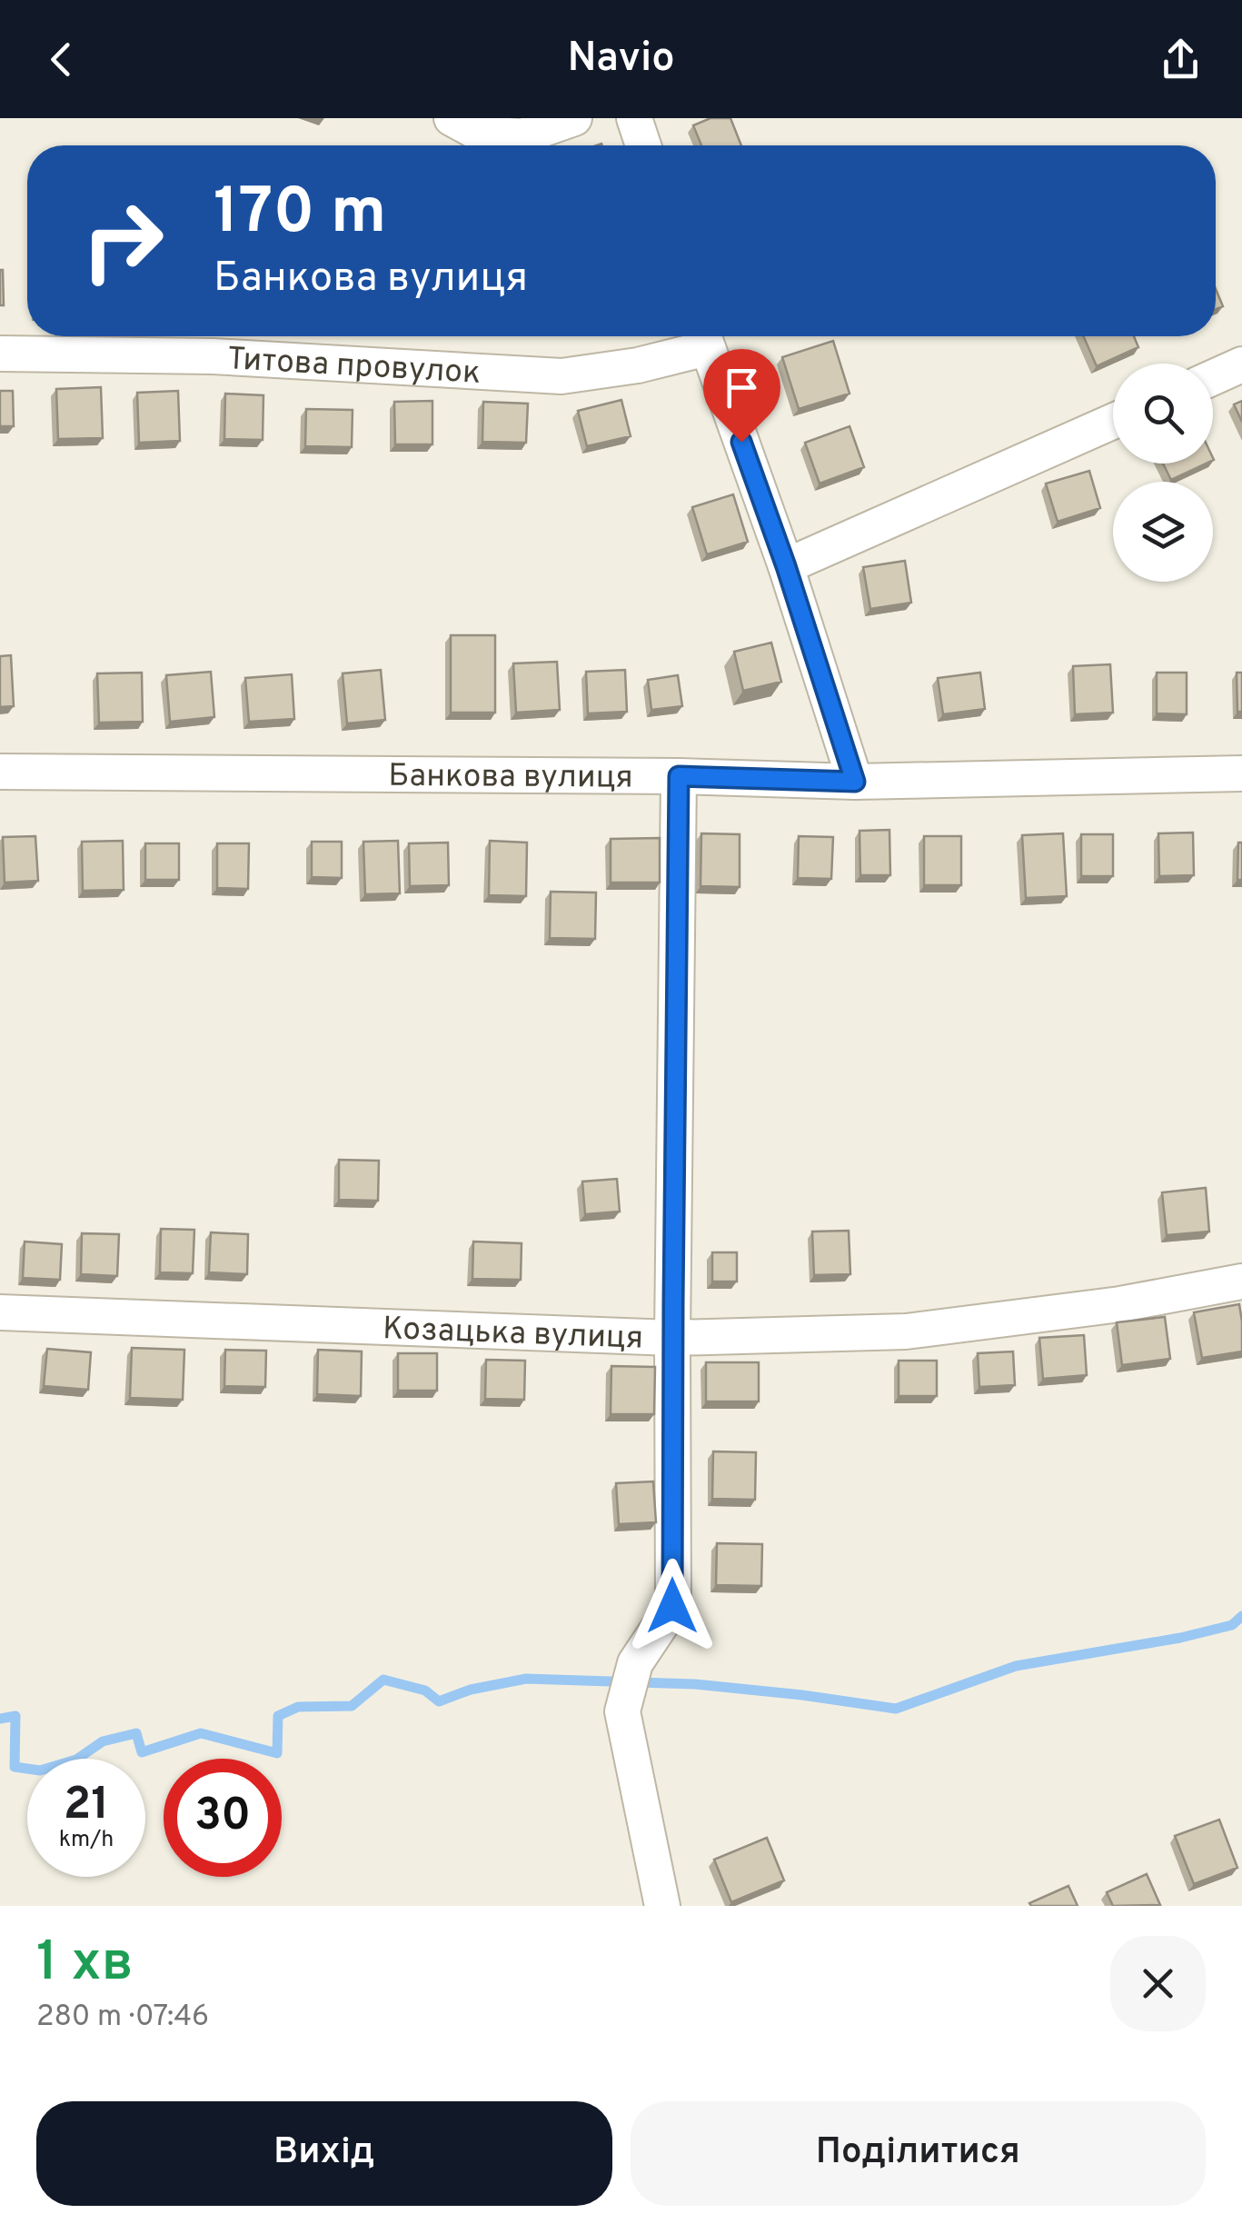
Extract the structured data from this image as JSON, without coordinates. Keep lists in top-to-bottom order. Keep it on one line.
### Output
{"streets":{"street":["Титова провулок","Банкова вулиця","Козацька вулиця"]},"page":{"header":"Navio","turn":["170 m","Банкова вулиця"],"speed":"21 km/h","limit":"30","heading":["1 хв","280 m · 07:46"],"buttons":["Вихід","Поділитися"]}}
